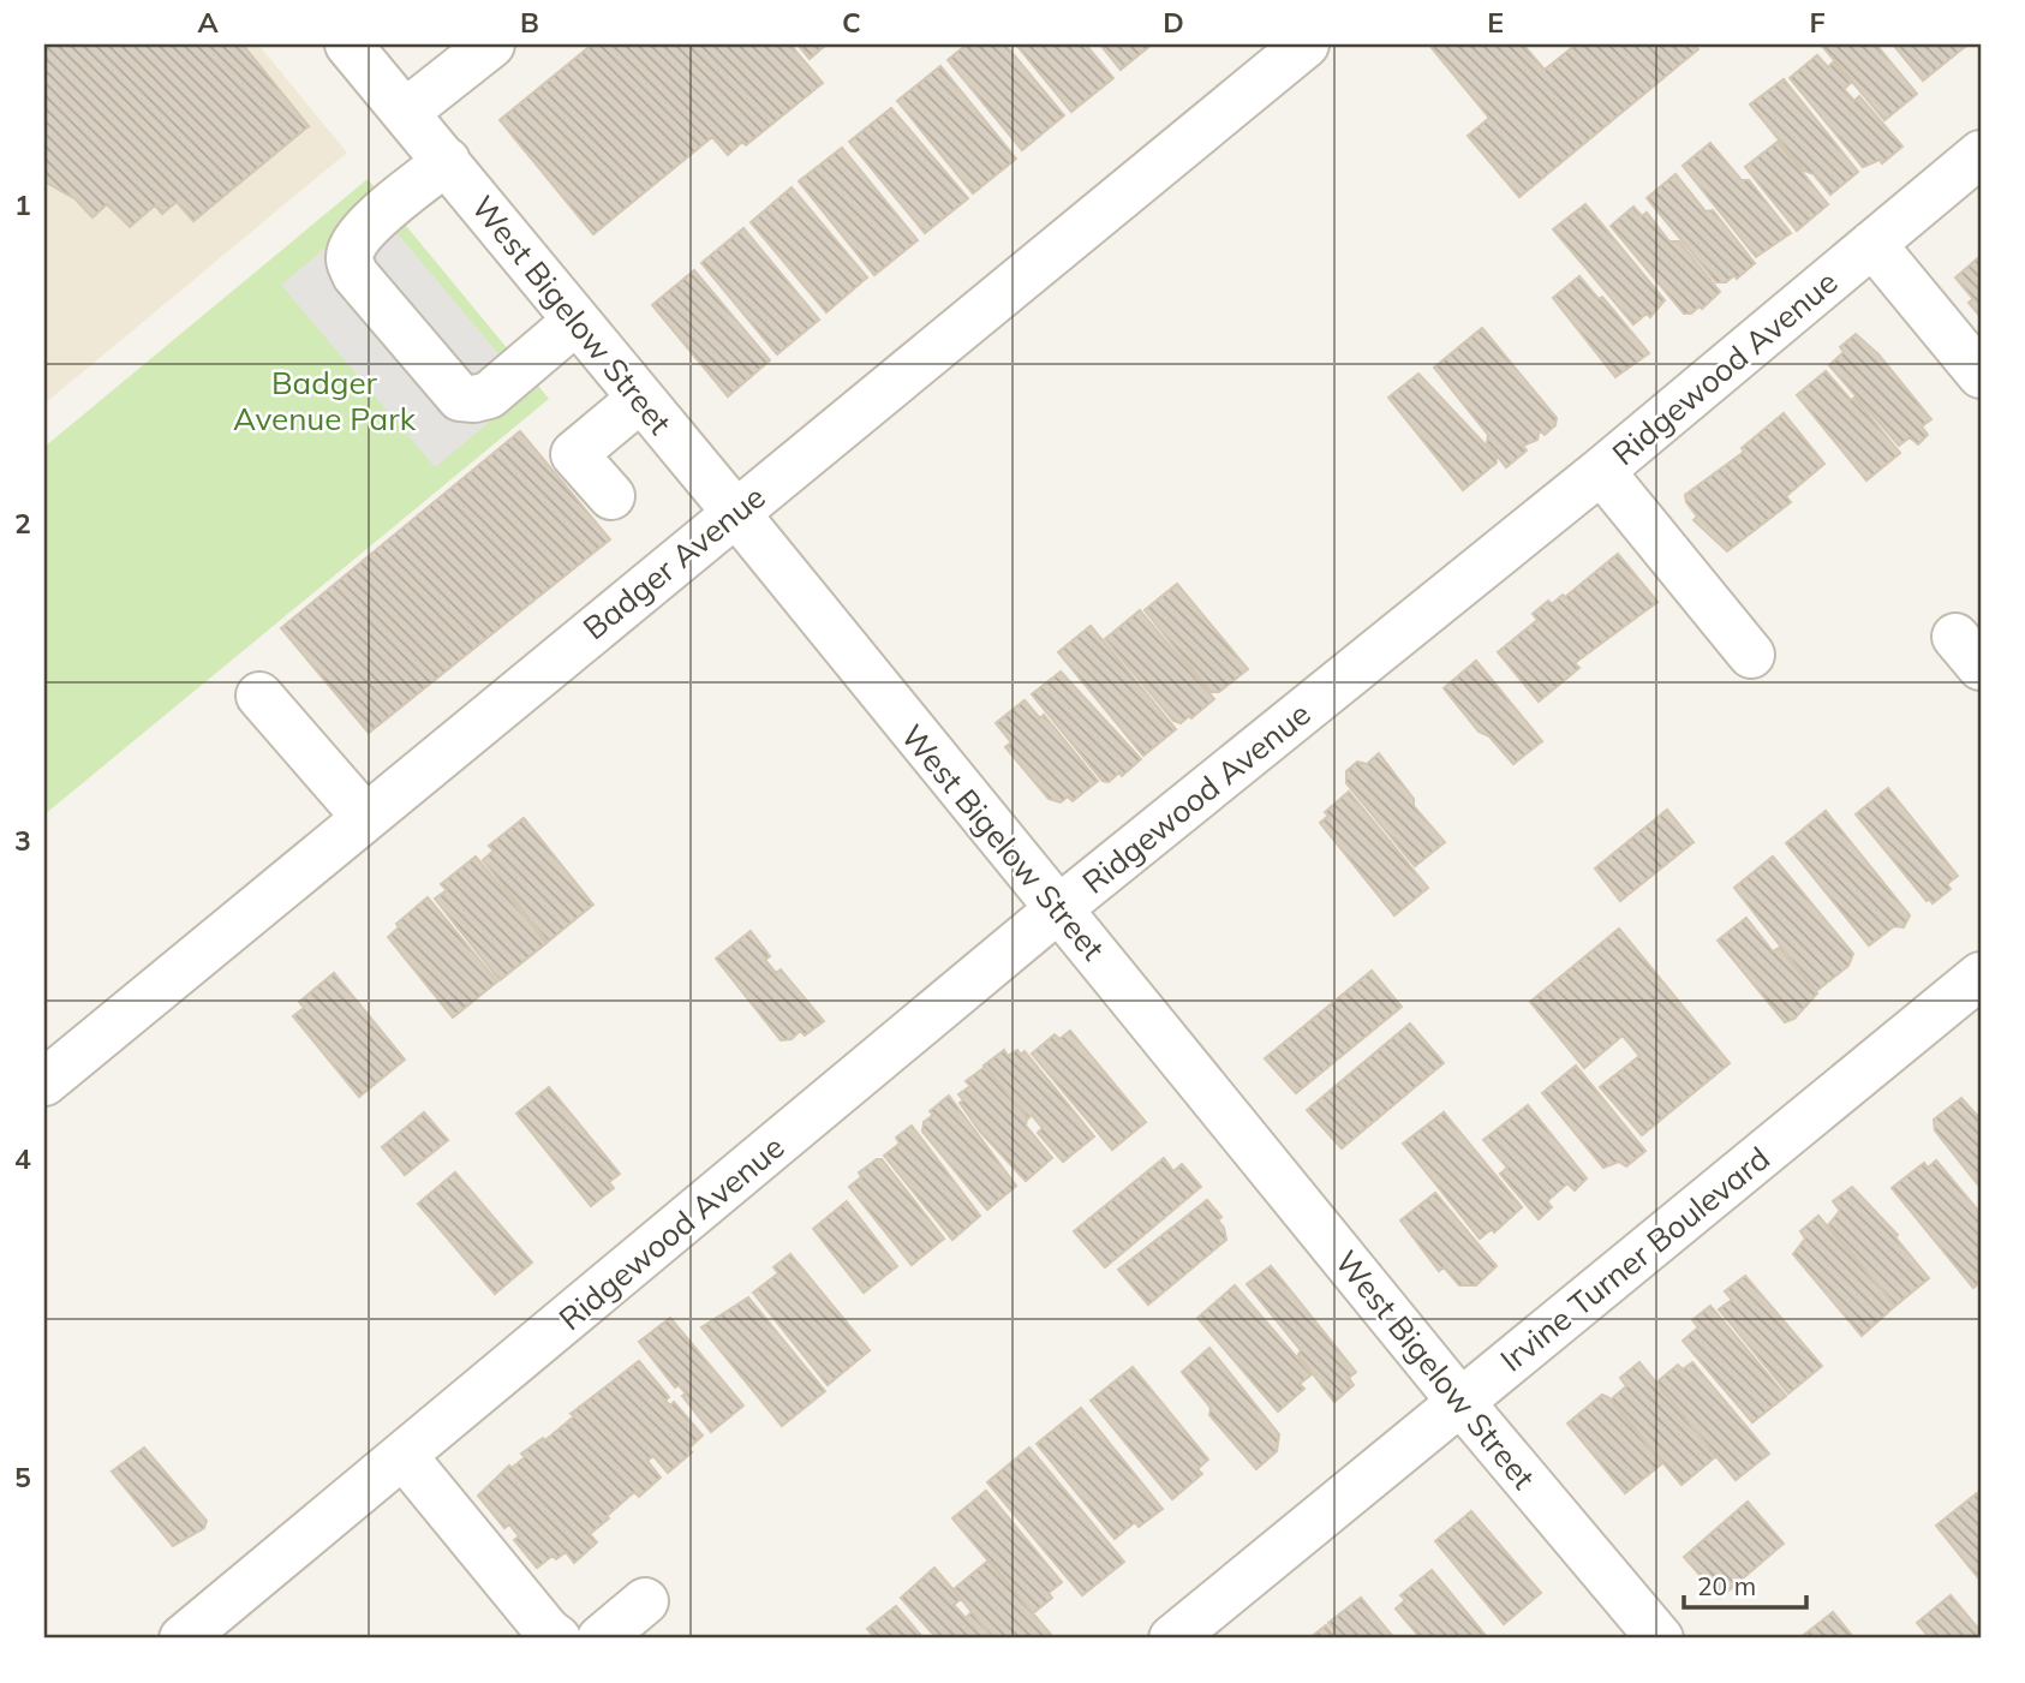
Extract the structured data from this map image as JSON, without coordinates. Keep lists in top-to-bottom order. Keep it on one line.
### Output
{"streets":{"street":["West Bigelow Street","Ridgewood Avenue","Badger Avenue","Irvine Turner Boulevard"]},"crossings":[["West Bigelow Street","Ridgewood Avenue"],["West Bigelow Street","Badger Avenue"],["West Bigelow Street","Irvine Turner Boulevard"]],"parks":["Badger Avenue Park"],"scale_bar":"20 m","grid":{"columns":["A","B","C","D","E","F"],"rows":["1","2","3","4","5"]}}
